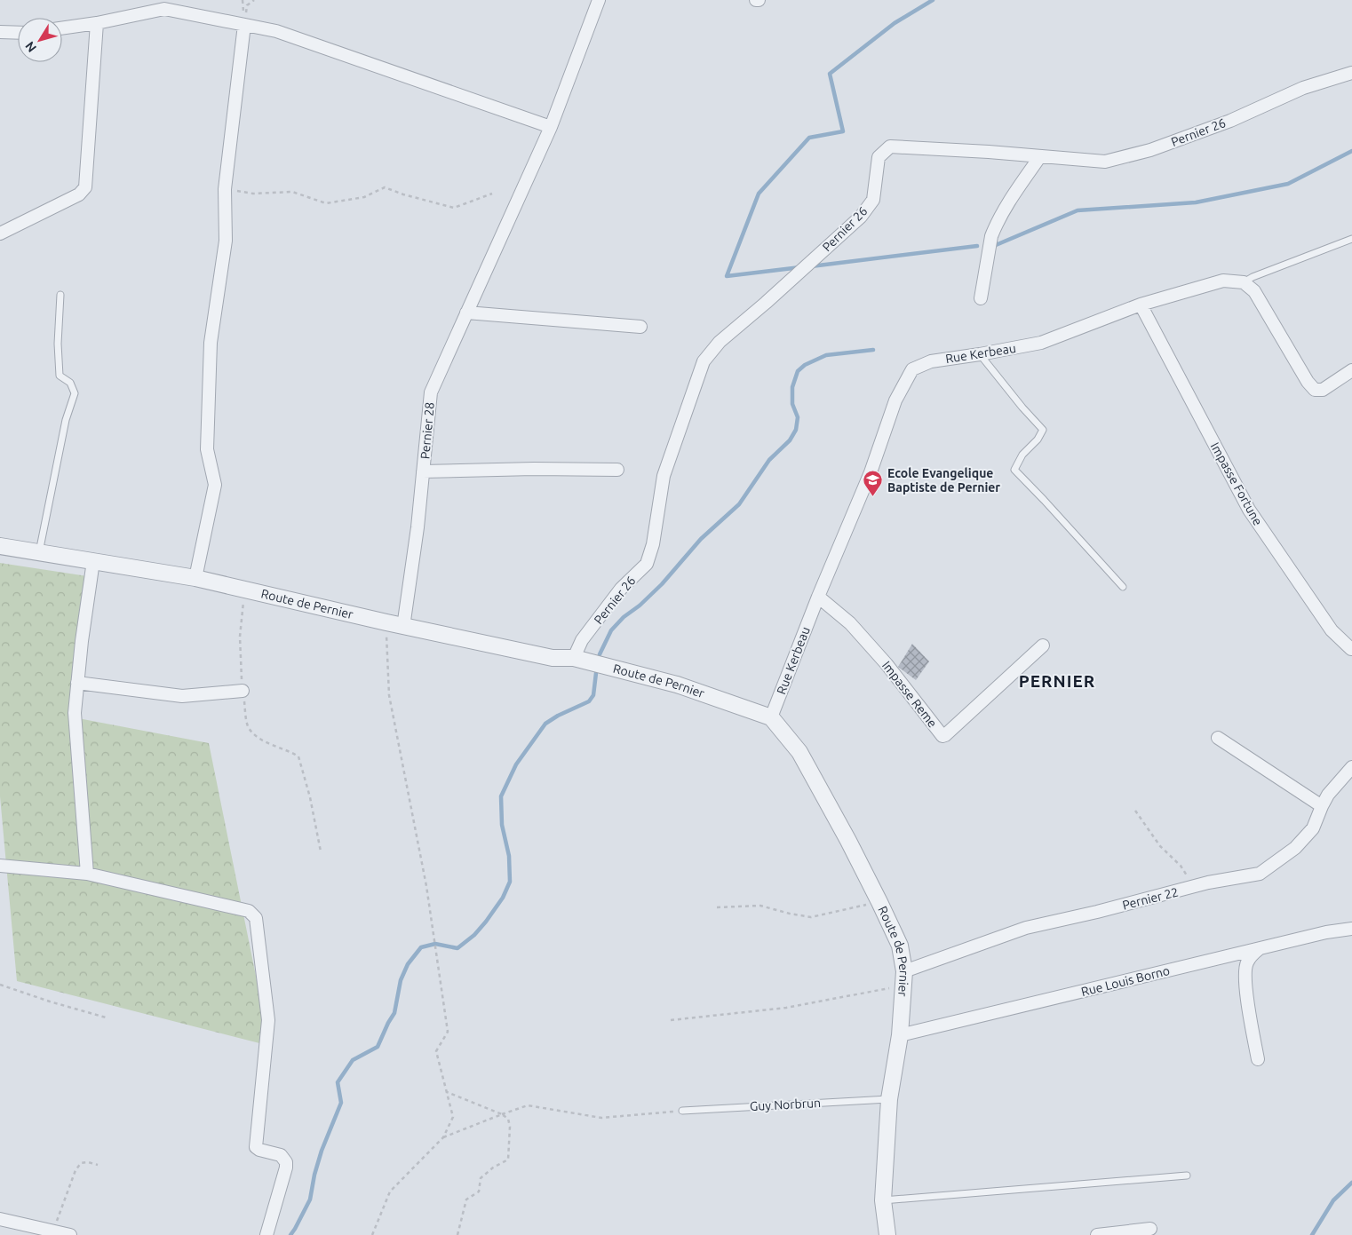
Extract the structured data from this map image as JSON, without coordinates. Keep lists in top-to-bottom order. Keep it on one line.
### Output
{"streets":{"street":["Pernier 26","Rue Kerbeau","Pernier 28","Impasse Fortune","Route de Pernier","Impasse Reme","Pernier 22","Rue Louis Borno"],"lane":["Guy Norbrun"]},"crossings":[["Pernier 26","Route de Pernier"],["Rue Kerbeau","Impasse Fortune"],["Rue Kerbeau","Route de Pernier"],["Rue Kerbeau","Impasse Reme"],["Pernier 28","Route de Pernier"],["Route de Pernier","Pernier 22"],["Route de Pernier","Rue Louis Borno"],["Route de Pernier","Guy Norbrun"]],"districts":["PERNIER"],"places":{"school or university":["Ecole Evangelique Baptiste de Pernier"]},"north":"bottom left"}
